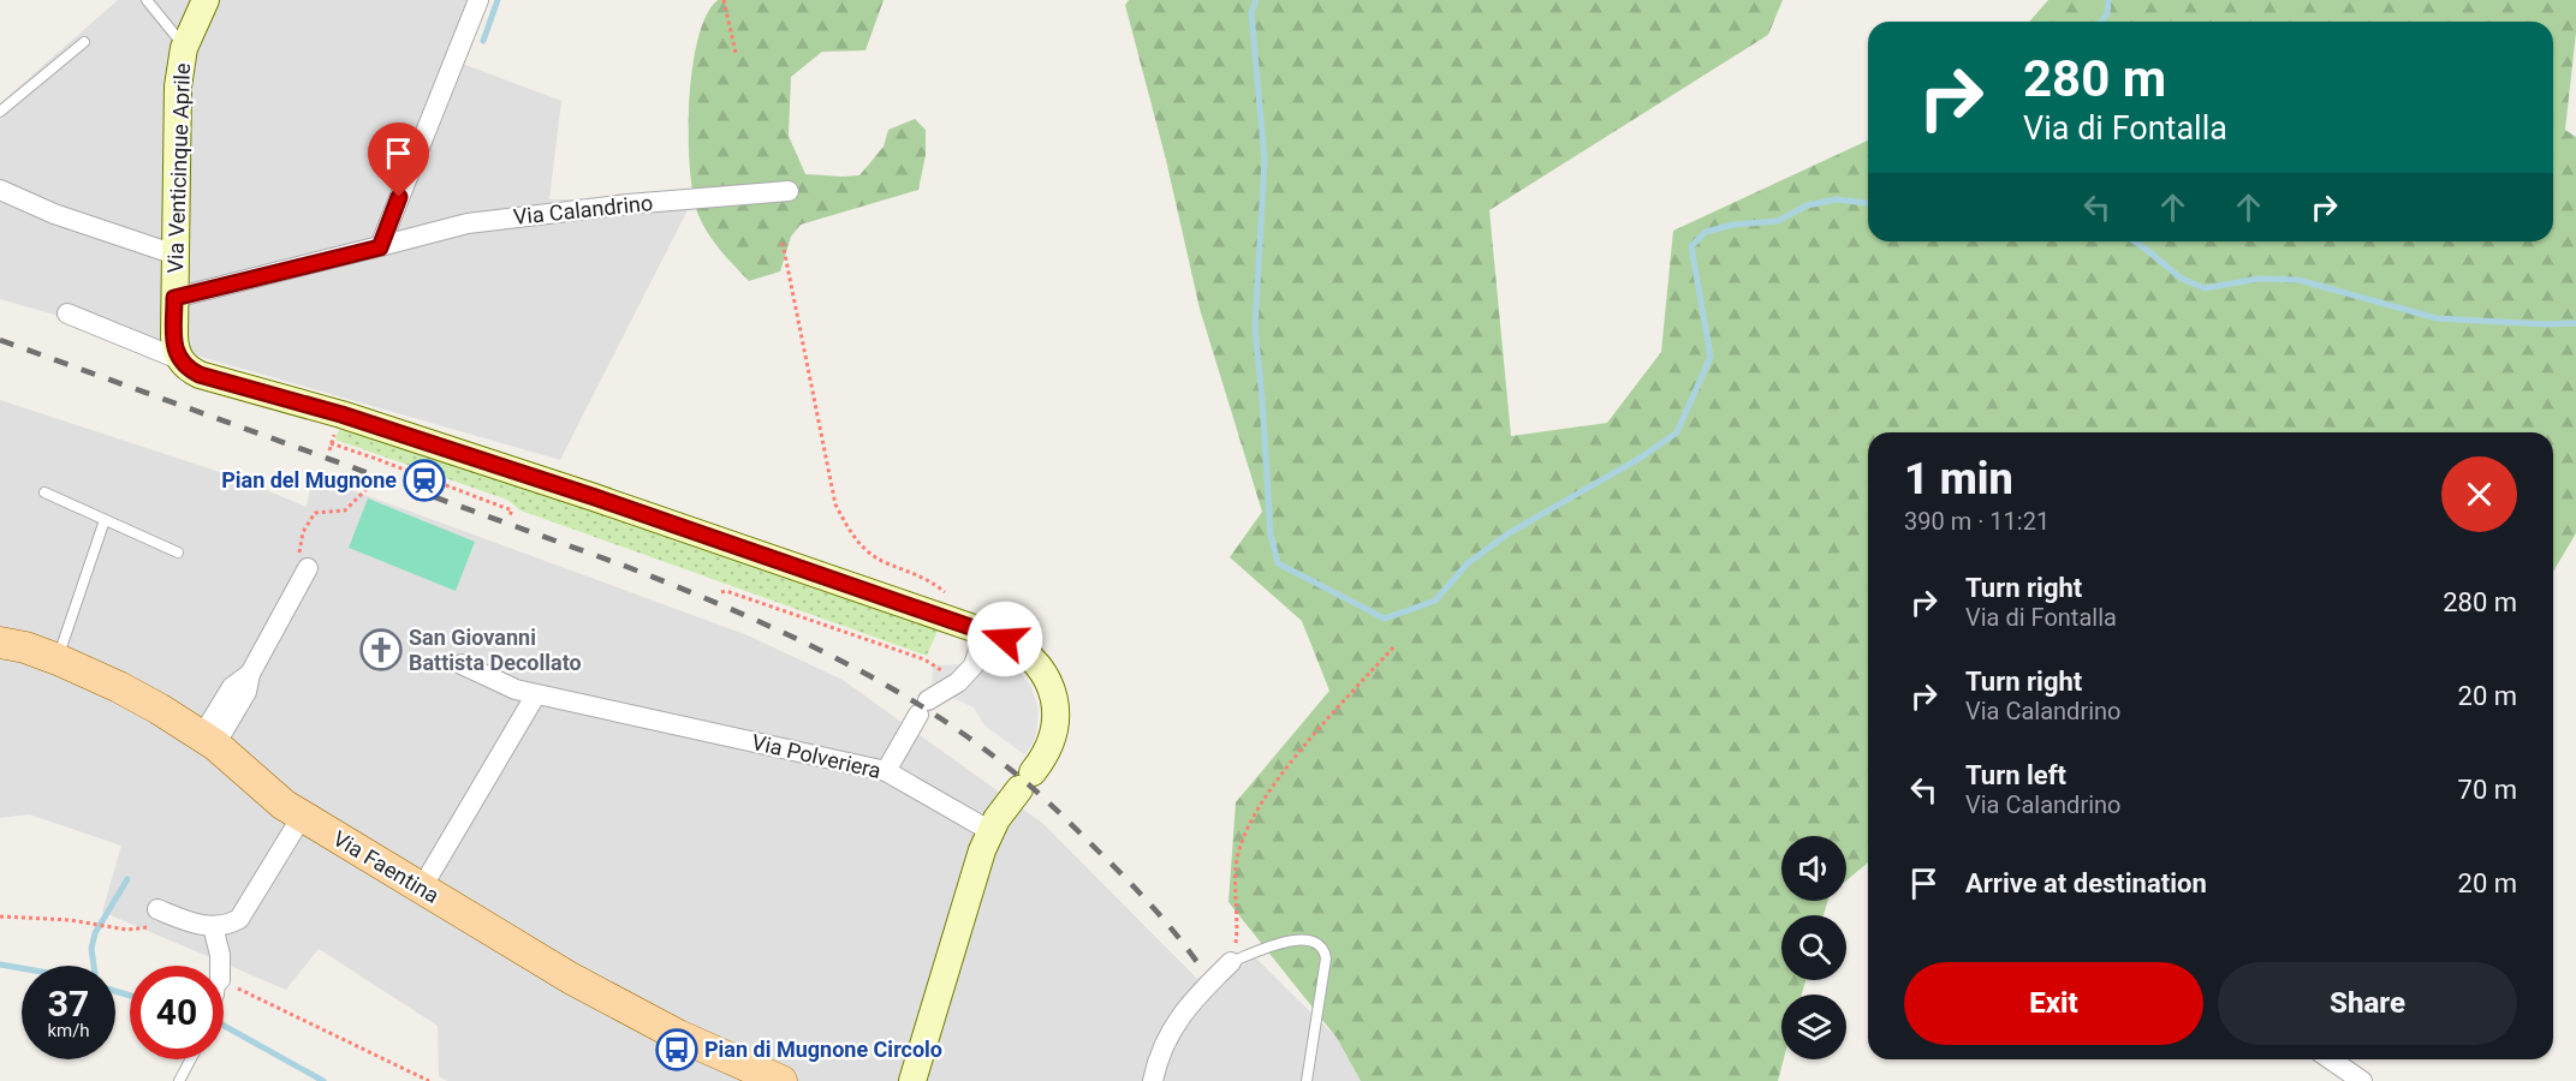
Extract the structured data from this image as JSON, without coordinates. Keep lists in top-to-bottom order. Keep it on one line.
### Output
{"streets":{"main road":["Via Faentina"],"street":["Via Venticinque Aprile","Via Calandrino","Via Polveriera"]},"crossings":[["Via Venticinque Aprile","Via Calandrino"]],"places":{"station":["Pian del Mugnone"],"church":["San Giovanni Battista Decollato"],"bus stop":["Pian di Mugnone Circolo"]},"page":{"turn":["280 m","Via di Fontalla"],"heading":["1 min","390 m · 11:21"],"list":[{"name":"Turn right","note":"Via di Fontalla","value":"280 m"},{"name":"Turn right","note":"Via Calandrino","value":"20 m"},{"name":"Turn left","note":"Via Calandrino","value":"70 m"},{"name":"Arrive at destination","value":"20 m"}],"buttons":["Exit","Share"],"speed":"37 km/h","limit":"40"}}
